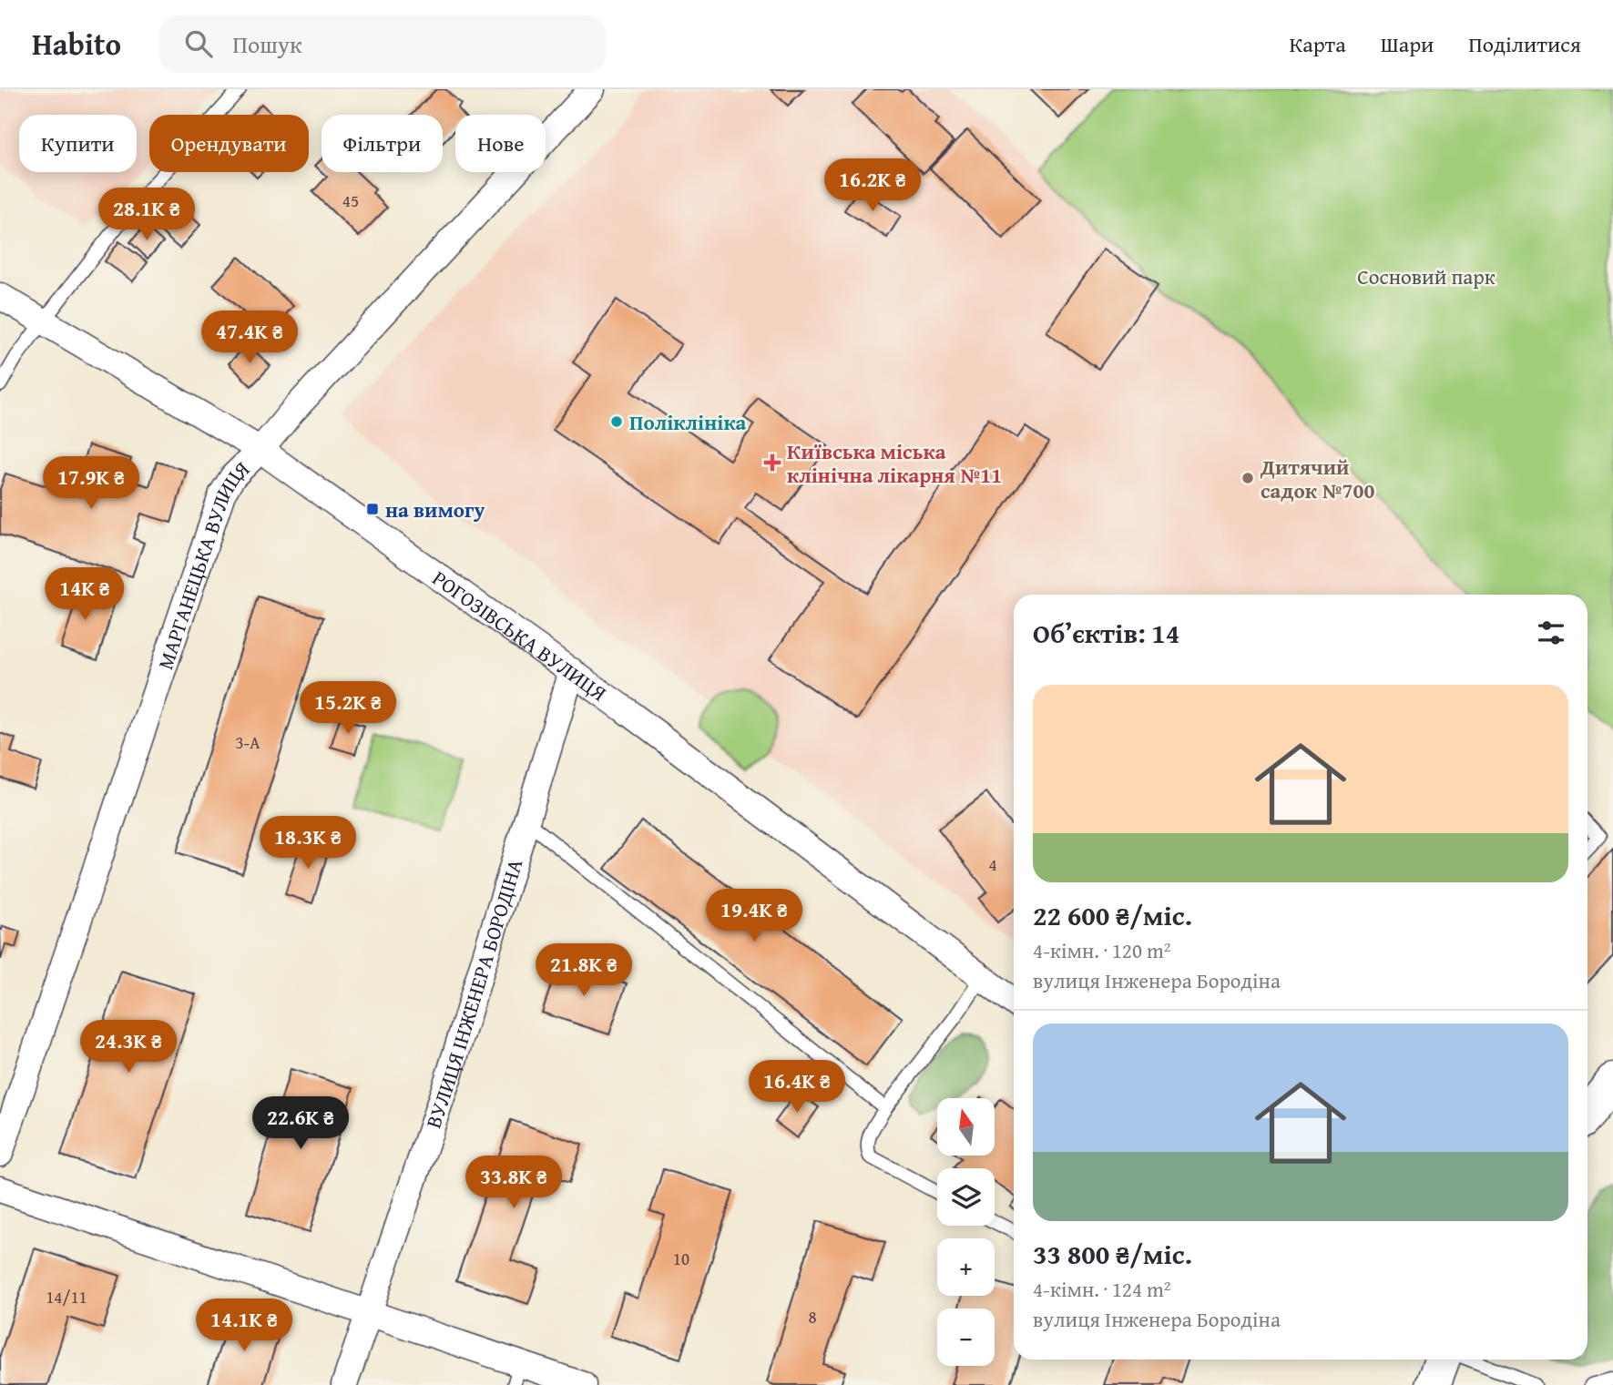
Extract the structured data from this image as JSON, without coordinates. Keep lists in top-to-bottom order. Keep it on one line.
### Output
{"streets":{"street":["МАРГАНЕЦЬКА ВУЛИЦЯ","РОГОЗІВСЬКА ВУЛИЦЯ","ВУЛИЦЯ ІНЖЕНЕРА БОРОДІНА"]},"crossings":[["МАРГАНЕЦЬКА ВУЛИЦЯ","РОГОЗІВСЬКА ВУЛИЦЯ"],["РОГОЗІВСЬКА ВУЛИЦЯ","ВУЛИЦЯ ІНЖЕНЕРА БОРОДІНА"]],"parks":["Сосновий парк"],"places":{"other":["Поліклініка","Дитячий садок №700"],"health":["Київська міська клінічна лікарня №11"],"transit":["на вимогу"]},"house_numbers":["45","3-А","4","10","14/11","8"],"north":"top","page":{"header":"Habito","search":"Пошук","nav":["Карта","Шари","Поділитися"],"chip":["Купити","Орендувати","Фільтри","Нове"],"price":["16.2K ₴","28.1K ₴","47.4K ₴","17.9K ₴","14K ₴","15.2K ₴","18.3K ₴","19.4K ₴","21.8K ₴","24.3K ₴","16.4K ₴","22.6K ₴","33.8K ₴","14.1K ₴"],"heading":"Об’єктів: 14","list":[{"name":"22 600 ₴/міс.","note":"4-кімн. · 120 m² · вулиця Інженера Бородіна"},{"name":"33 800 ₴/міс.","note":"4-кімн. · 124 m² · вулиця Інженера Бородіна"}],"map_buttons":["+","−"]}}
